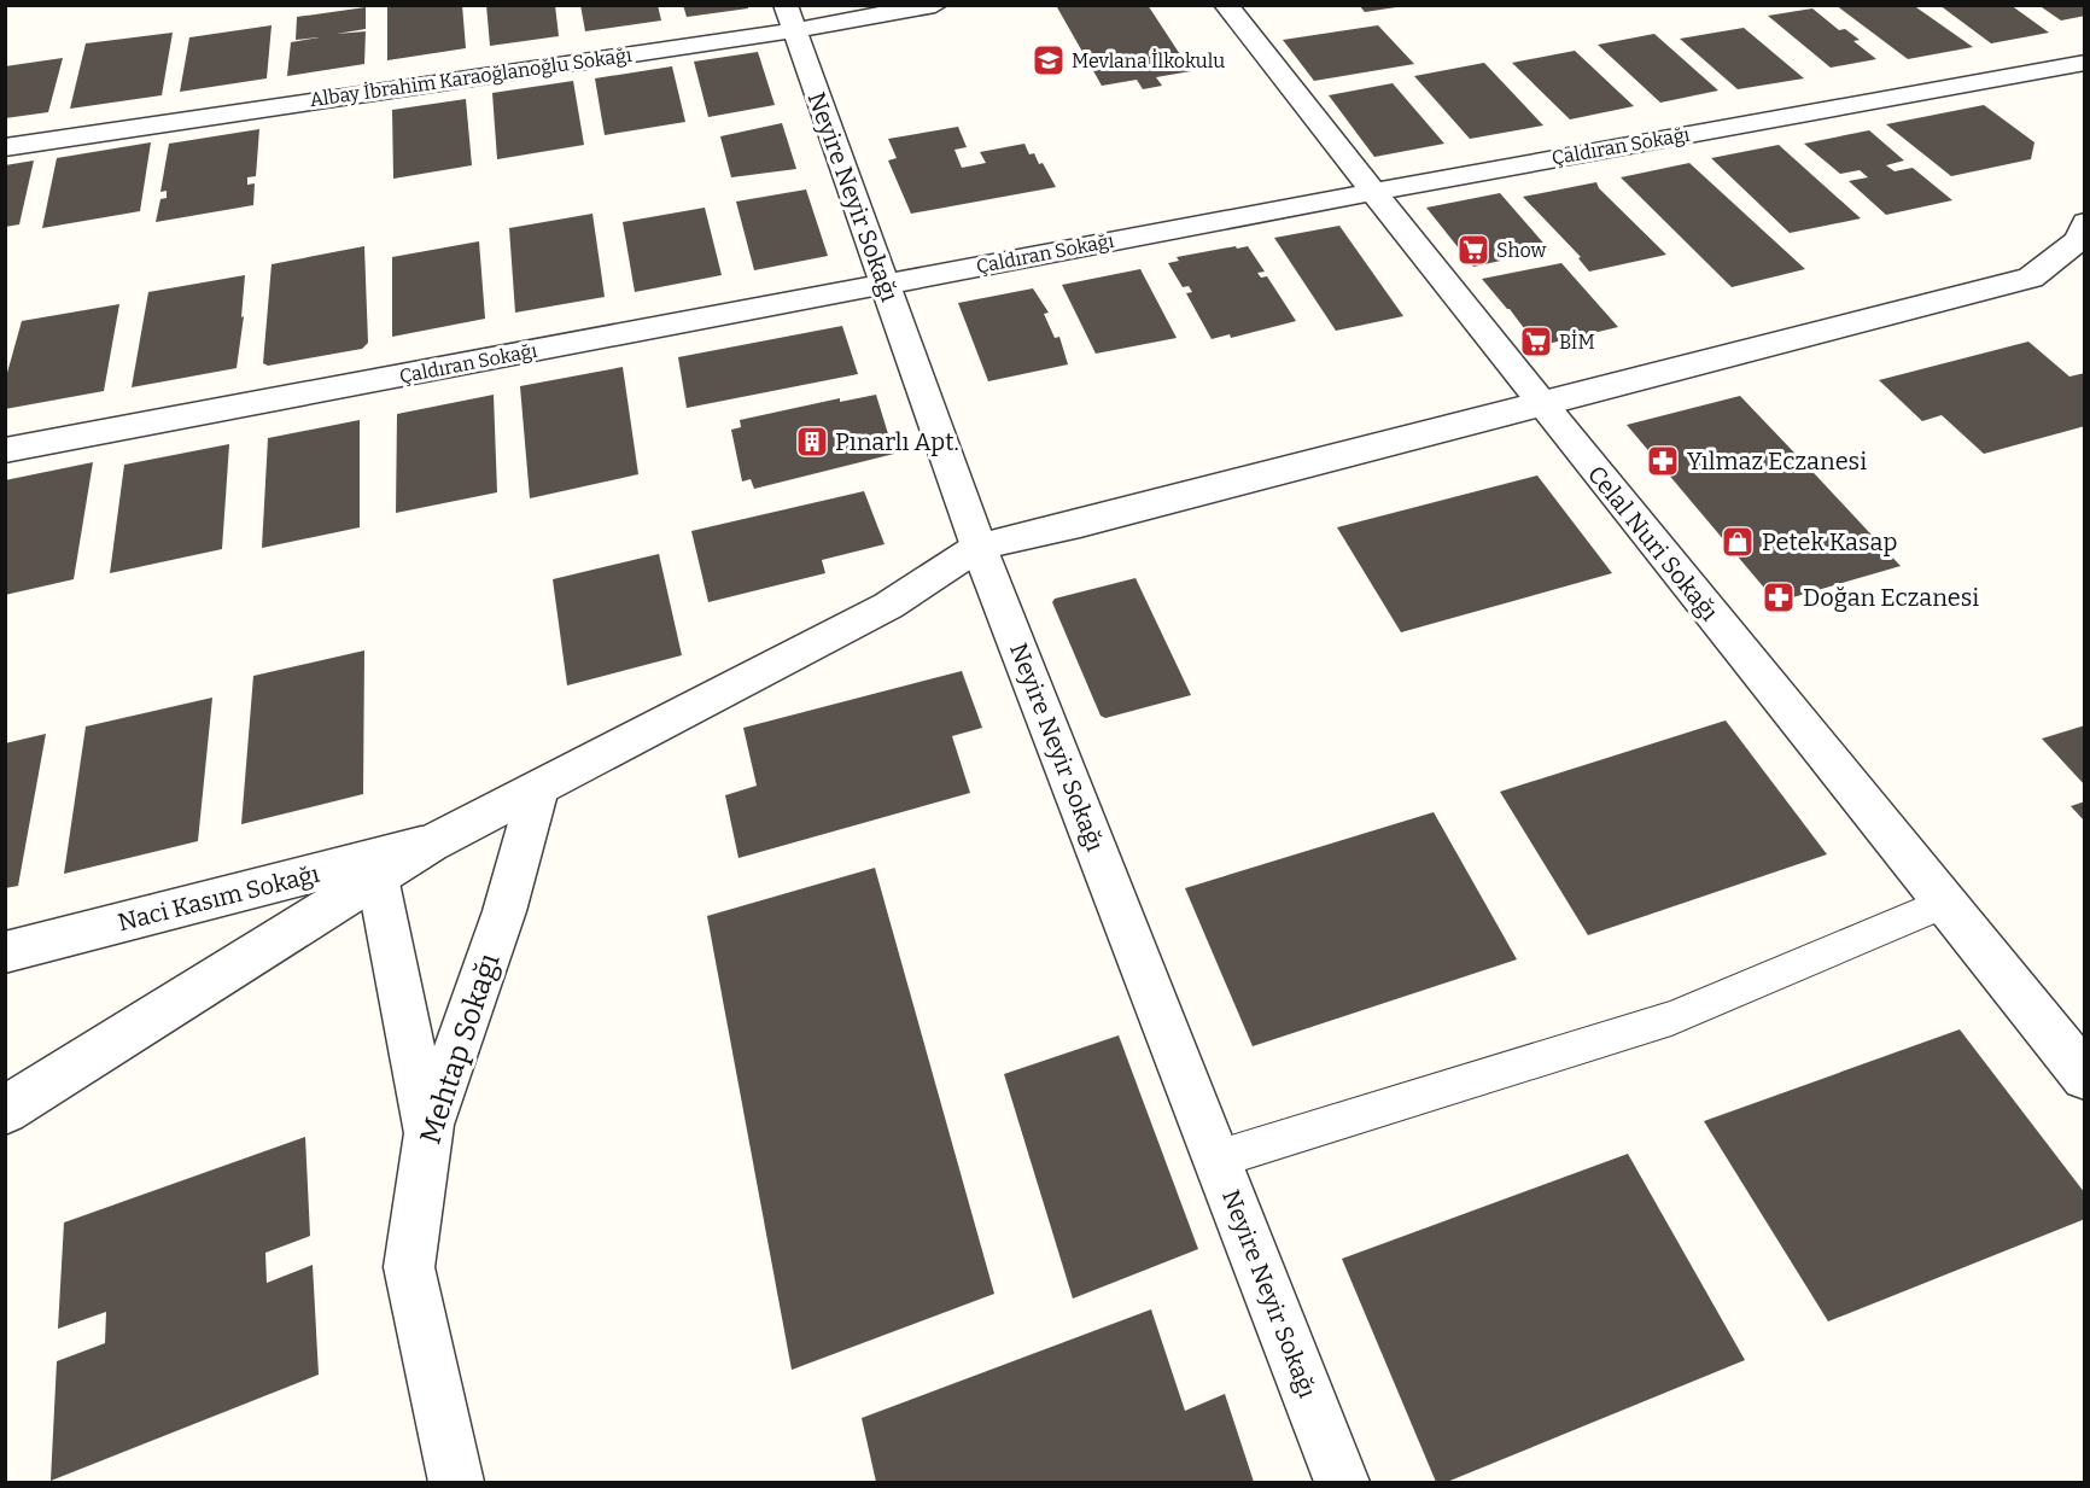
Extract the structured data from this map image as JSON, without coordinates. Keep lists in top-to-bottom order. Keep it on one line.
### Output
{"streets":{"street":["Albay İbrahim Karaoğlanoğlu Sokağı","Çaldıran Sokağı","Neyire Neyir Sokağı","Celal Nuri Sokağı","Naci Kasım Sokağı","Mehtap Sokağı"]},"crossings":[["Albay İbrahim Karaoğlanoğlu Sokağı","Neyire Neyir Sokağı"],["Çaldıran Sokağı","Neyire Neyir Sokağı"],["Çaldıran Sokağı","Celal Nuri Sokağı"]],"places":{"school or university":["Mevlana İlkokulu"],"supermarket":["Show","BİM"],"building":["Pınarlı Apt."],"pharmacy":["Yılmaz Eczanesi","Doğan Eczanesi"],"shop":["Petek Kasap"]}}
